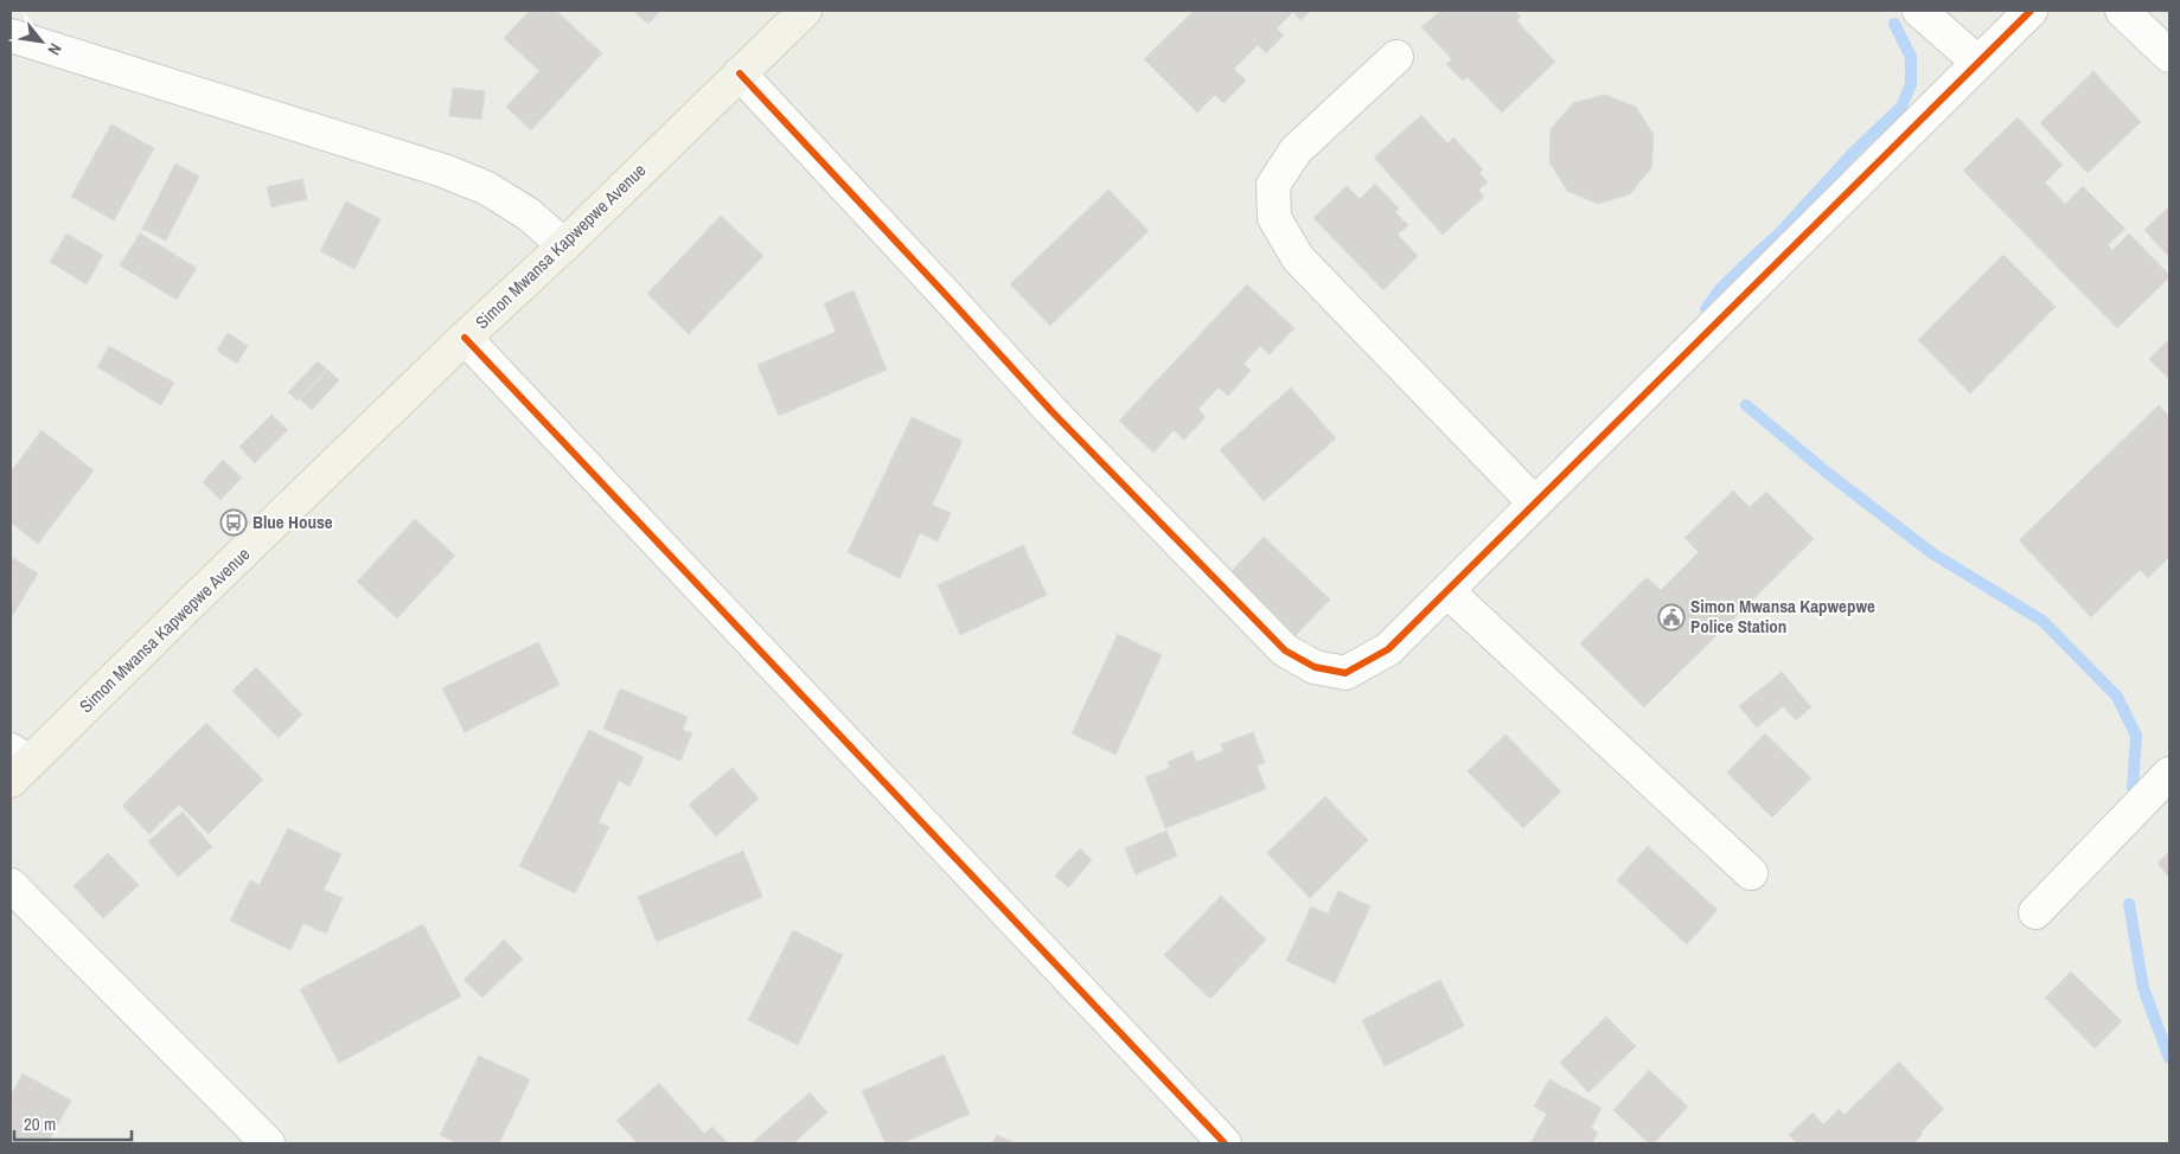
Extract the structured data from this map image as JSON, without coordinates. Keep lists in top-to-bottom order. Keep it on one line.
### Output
{"streets":{"main road":["Simon Mwansa Kapwepwe Avenue"]},"places":{"bus stop":["Blue House"],"public building":["Simon Mwansa Kapwepwe Police Station"]},"scale_bar":"20 m","north":"bottom right"}
